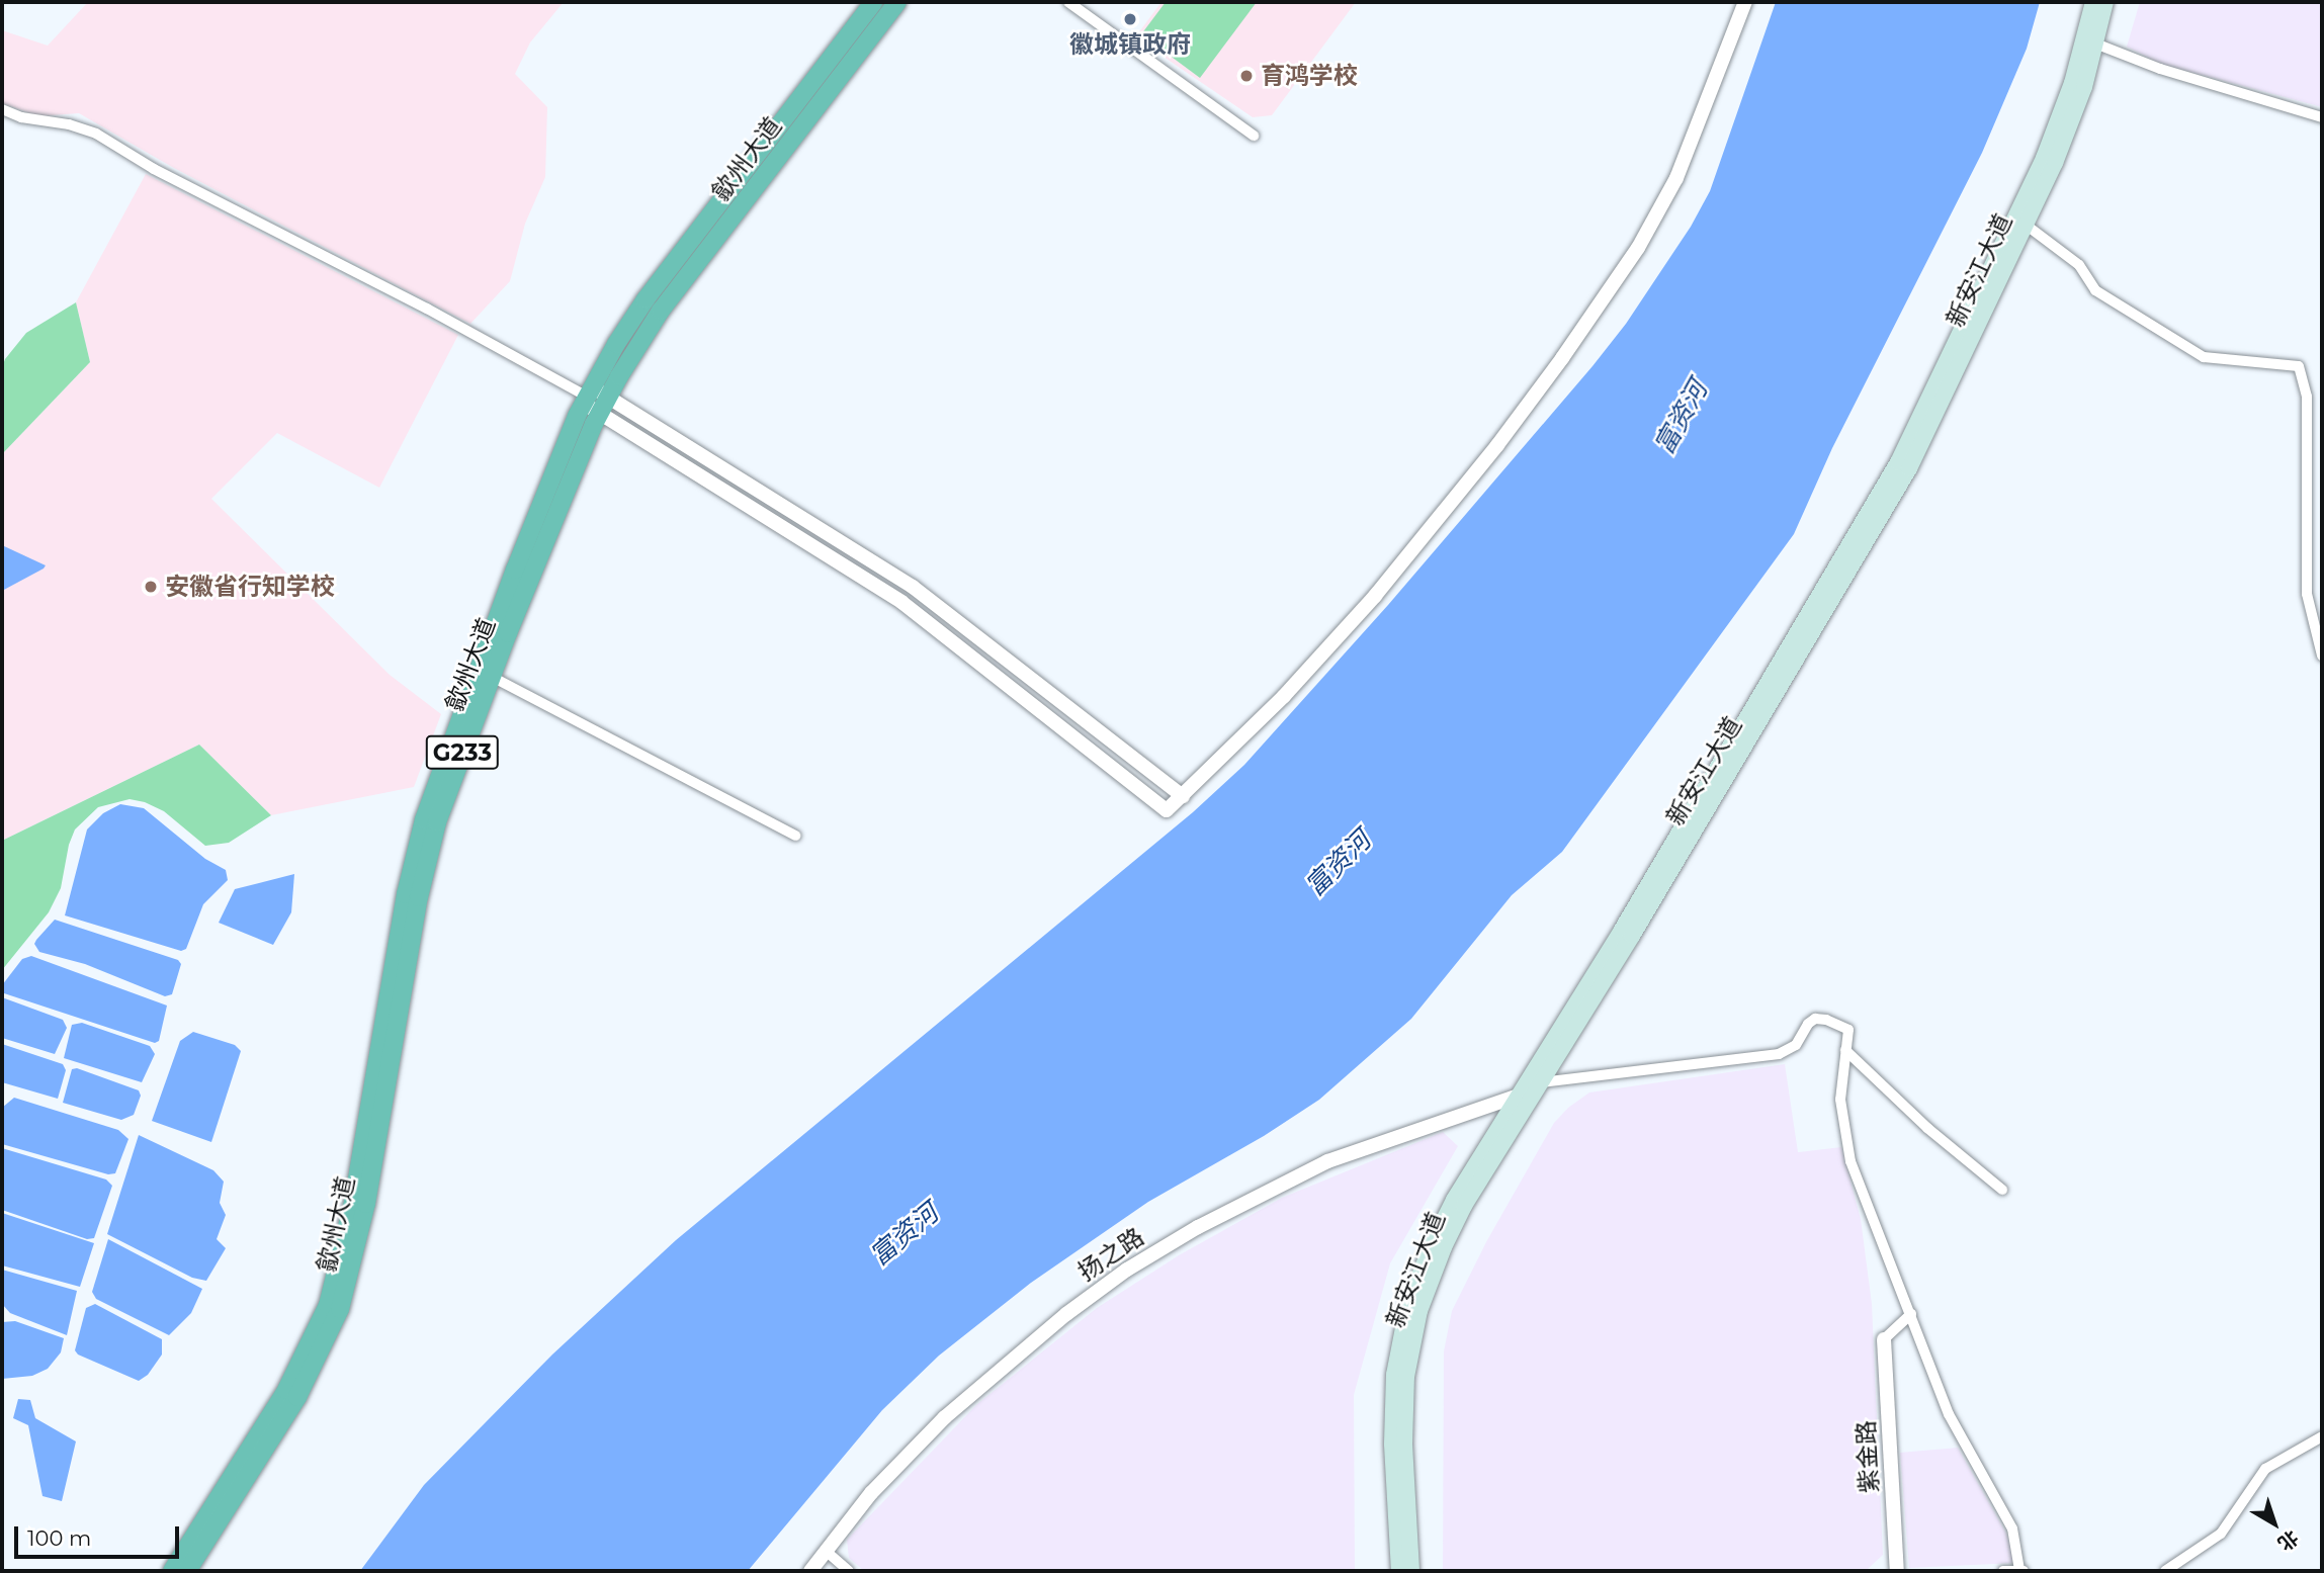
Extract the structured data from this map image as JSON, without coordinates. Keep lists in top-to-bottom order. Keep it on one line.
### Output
{"streets":{"highway":["歙州大道","G233"],"main road":["新安江大道"],"street":["扬之路","紫金路"]},"crossings":[["新安江大道","扬之路"]],"water":["富资河"],"places":["徽城镇政府","育鸿学校","安徽省行知学校"],"scale_bar":"100 m","north":"bottom right"}
